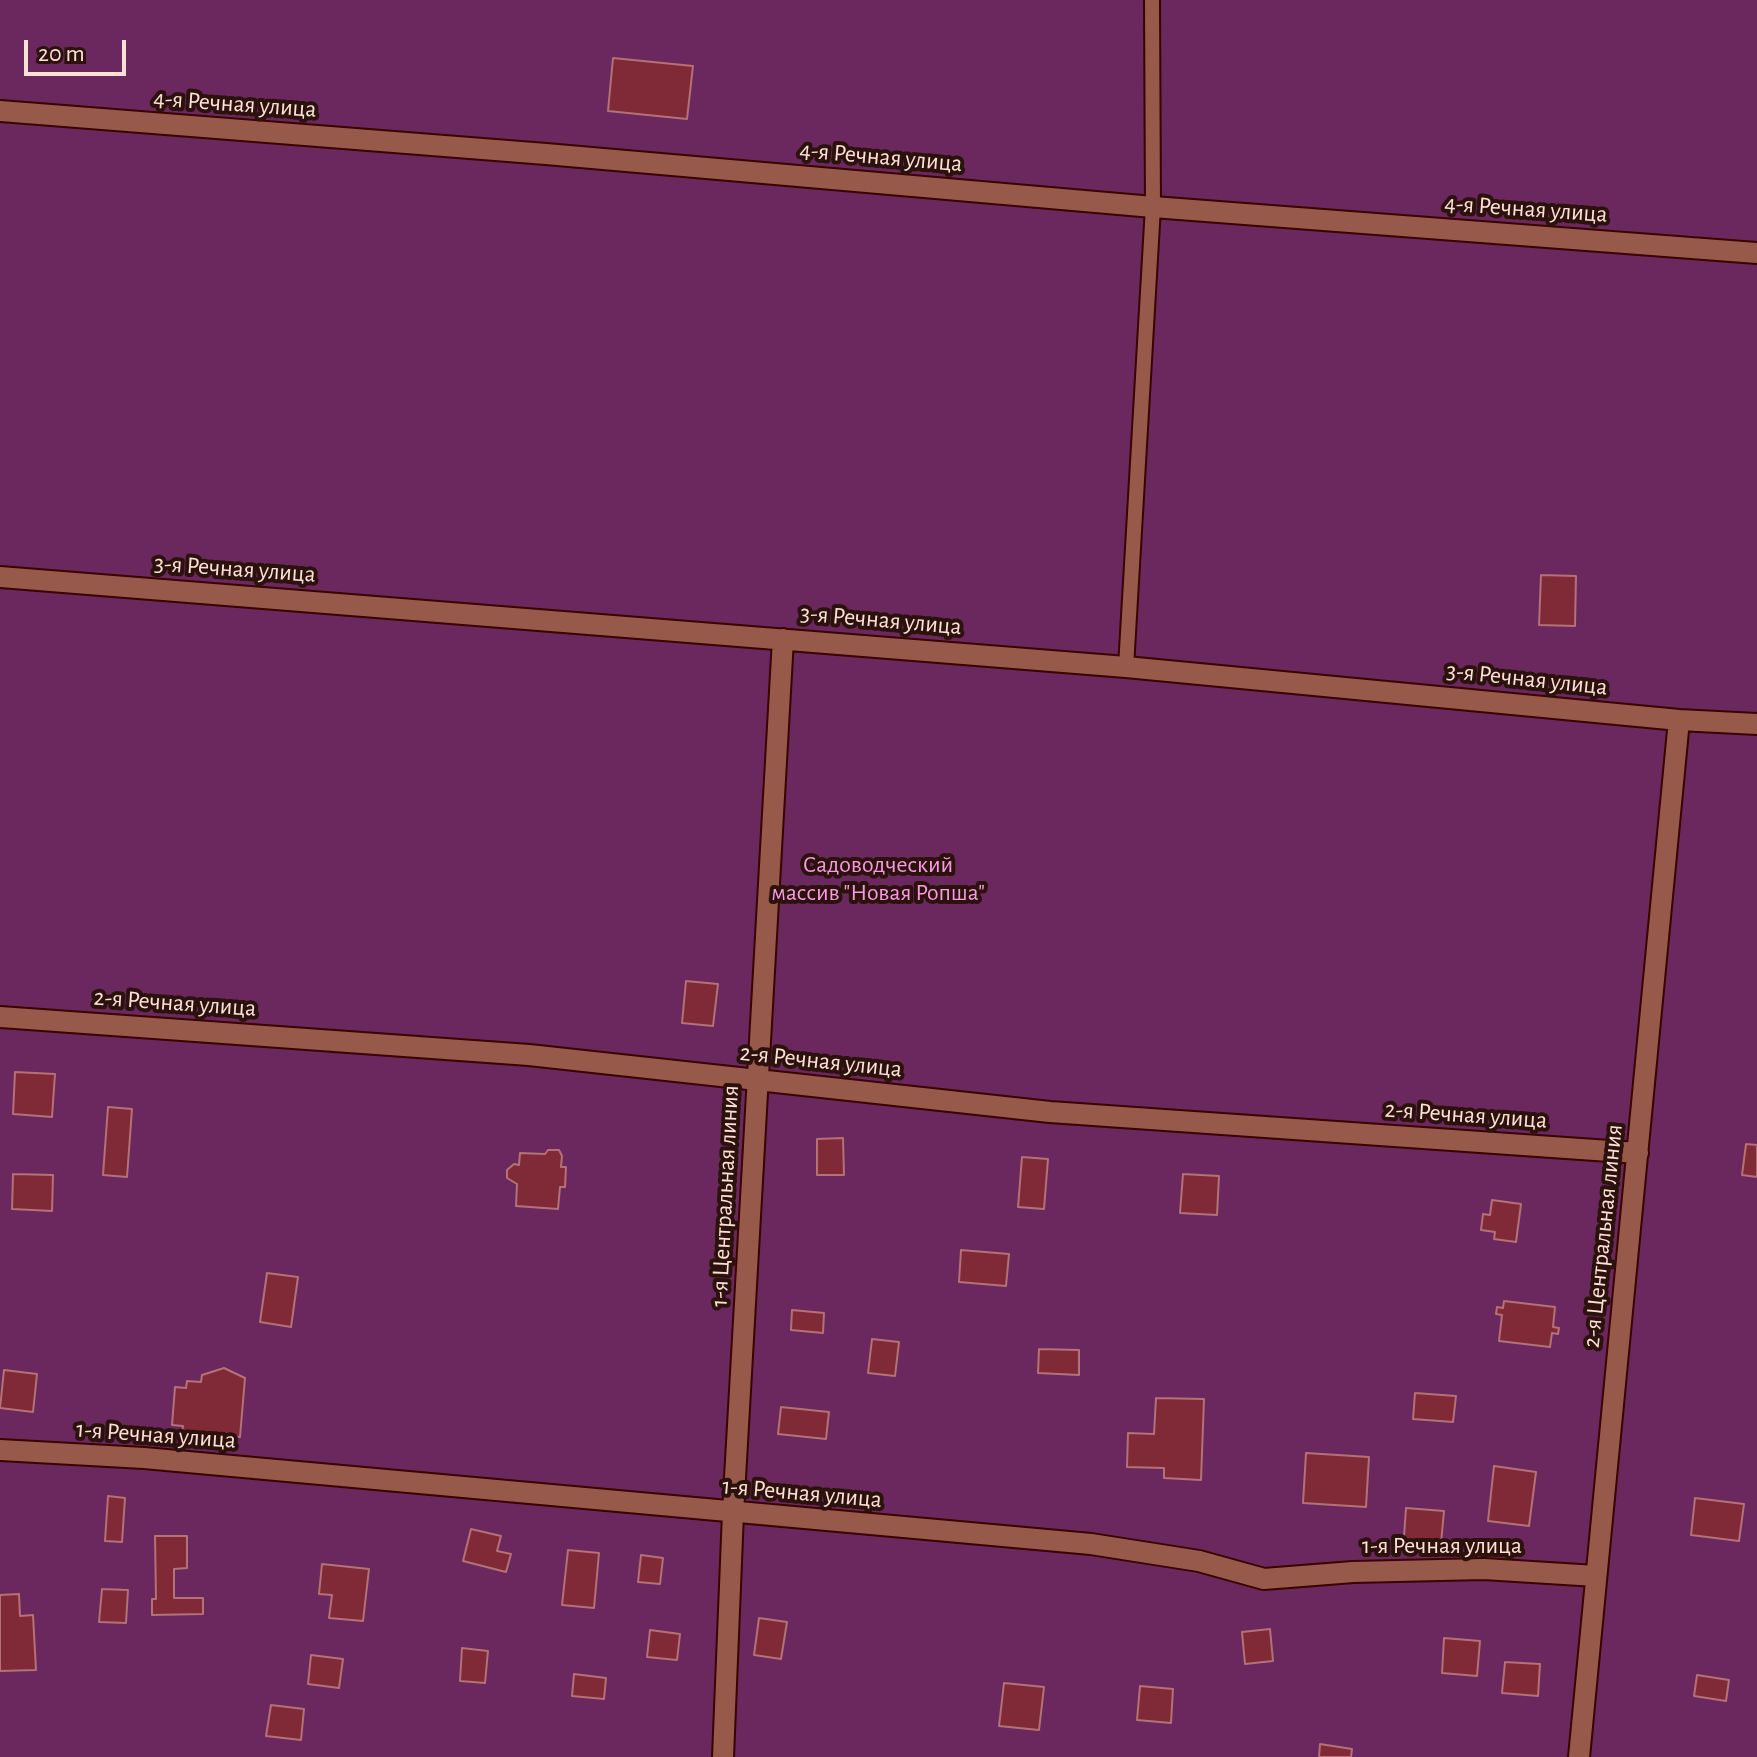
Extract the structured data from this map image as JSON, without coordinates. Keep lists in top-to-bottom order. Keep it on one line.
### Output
{"streets":{"street":["4-я Речная улица","3-я Речная улица","2-я Речная улица","1-я Центральная линия","2-я Центральная линия","1-я Речная улица"]},"crossings":[["3-я Речная улица","1-я Центральная линия"],["3-я Речная улица","2-я Центральная линия"],["2-я Речная улица","1-я Центральная линия"],["2-я Речная улица","2-я Центральная линия"],["1-я Центральная линия","1-я Речная улица"],["2-я Центральная линия","1-я Речная улица"]],"parks":["Садоводческий массив \"Новая Ропша\""],"scale_bar":"20 m"}
